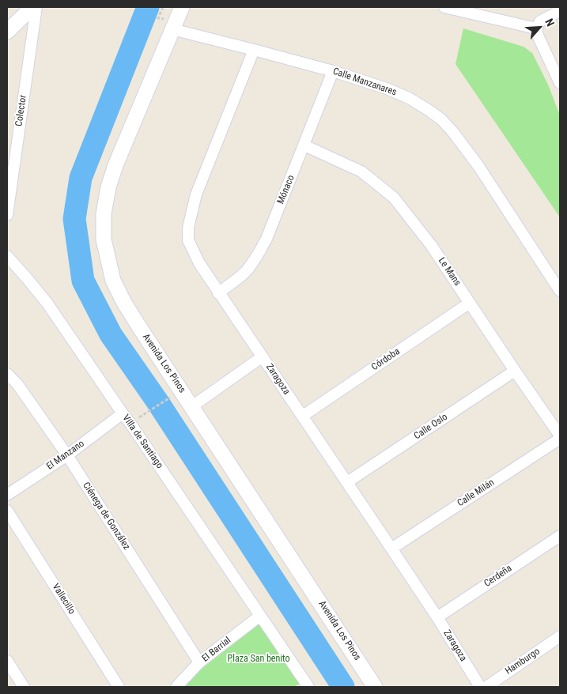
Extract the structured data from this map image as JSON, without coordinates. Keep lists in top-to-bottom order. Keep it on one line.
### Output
{"streets":{"street":["Calle Manzanares","Colector","Mónaco","Le Mans","Córdoba","Avenida Los Pinos","Zaragoza","Calle Oslo","Villa de Santiago","El Manzano","Calle Milán","Ciénega de González","Cerdeña","Vallecillo","El Barrial","Hamburgo"]},"crossings":[["Calle Manzanares","Mónaco"],["Calle Manzanares","Avenida Los Pinos"],["Calle Manzanares","Zaragoza"],["Mónaco","Le Mans"],["Mónaco","Zaragoza"],["Le Mans","Córdoba"],["Le Mans","Calle Oslo"],["Córdoba","Zaragoza"],["Zaragoza","Calle Oslo"],["Zaragoza","Calle Milán"],["Zaragoza","Cerdeña"],["Villa de Santiago","El Manzano"],["Villa de Santiago","El Barrial"],["El Manzano","Ciénega de González"],["Ciénega de González","El Barrial"]],"parks":["Plaza San benito"],"north":"top right"}
